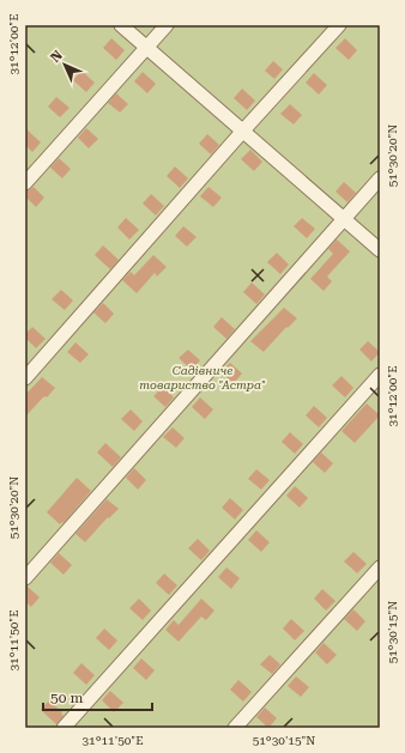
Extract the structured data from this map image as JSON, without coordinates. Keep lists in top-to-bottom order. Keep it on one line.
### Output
{"parks":["Садівниче товариство \"Астра\""],"scale_bar":"50 m","north":"top left","coordinates":["31°12'00\"E","51°30'20\"N","51°30'15\"N","31°11'50\"E"]}
